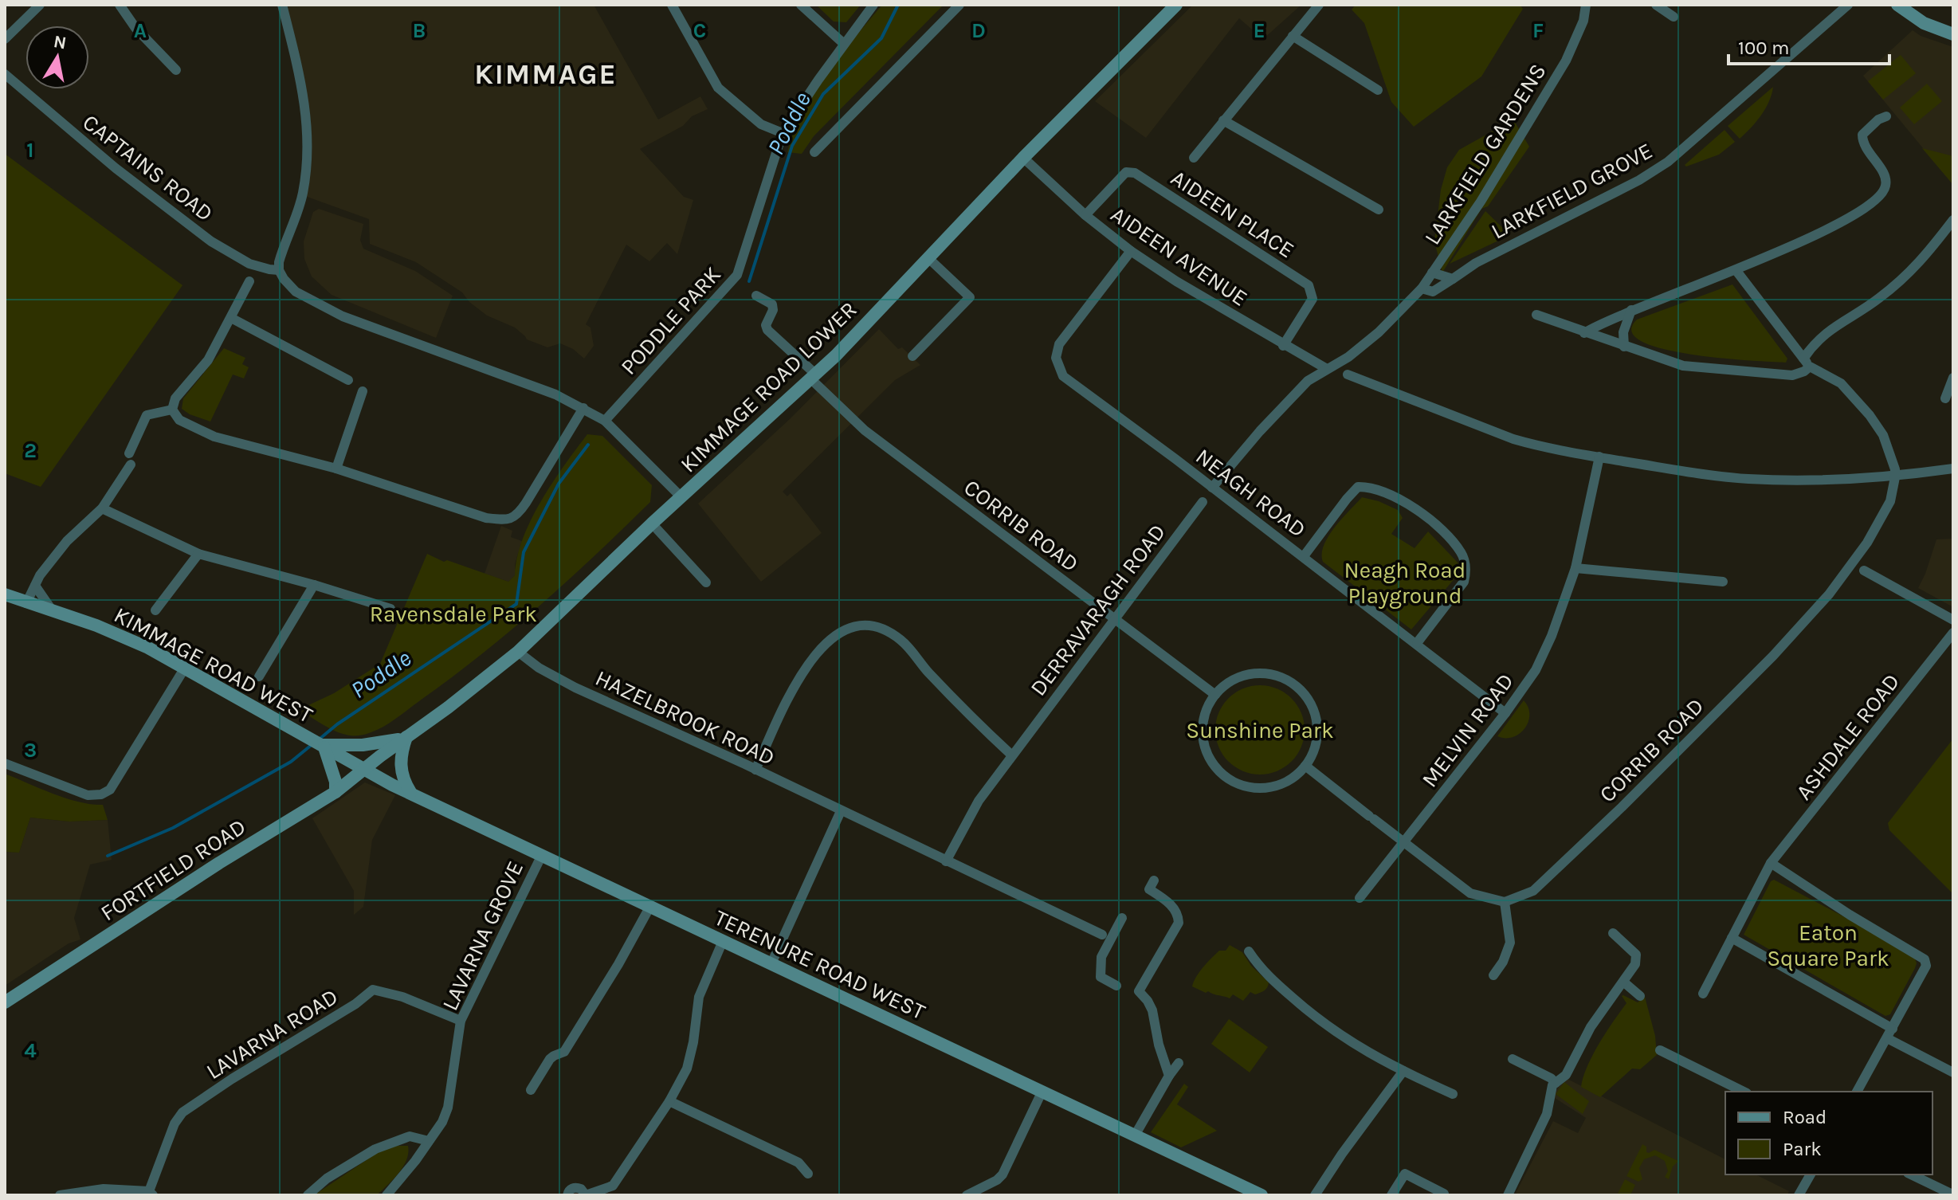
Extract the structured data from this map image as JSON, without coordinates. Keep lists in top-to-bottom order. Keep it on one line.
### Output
{"streets":{"main road":["KIMMAGE ROAD LOWER","KIMMAGE ROAD WEST","FORTFIELD ROAD","TERENURE ROAD WEST"],"street":["LARKFIELD GARDENS","CAPTAINS ROAD","LARKFIELD GROVE","AIDEEN PLACE","AIDEEN AVENUE","PODDLE PARK","NEAGH ROAD","CORRIB ROAD","DERRAVARAGH ROAD","HAZELBROOK ROAD","MELVIN ROAD","ASHDALE ROAD","LAVARNA GROVE","LAVARNA ROAD"]},"crossings":[["LARKFIELD GARDENS","LARKFIELD GROVE"],["LARKFIELD GARDENS","AIDEEN AVENUE"],["AIDEEN PLACE","AIDEEN AVENUE"],["AIDEEN AVENUE","KIMMAGE ROAD LOWER"],["AIDEEN AVENUE","NEAGH ROAD"],["KIMMAGE ROAD LOWER","CORRIB ROAD"],["KIMMAGE ROAD LOWER","KIMMAGE ROAD WEST"],["KIMMAGE ROAD LOWER","HAZELBROOK ROAD"],["KIMMAGE ROAD LOWER","FORTFIELD ROAD"],["KIMMAGE ROAD LOWER","TERENURE ROAD WEST"],["NEAGH ROAD","MELVIN ROAD"],["CORRIB ROAD","DERRAVARAGH ROAD"],["DERRAVARAGH ROAD","HAZELBROOK ROAD"],["KIMMAGE ROAD WEST","FORTFIELD ROAD"],["KIMMAGE ROAD WEST","TERENURE ROAD WEST"],["FORTFIELD ROAD","TERENURE ROAD WEST"],["LAVARNA GROVE","TERENURE ROAD WEST"],["LAVARNA GROVE","LAVARNA ROAD"]],"districts":["KIMMAGE"],"water":["Poddle"],"parks":["Neagh Road Playground","Ravensdale Park","Sunshine Park","Eaton Square Park"],"legend":["Road","Park"],"scale_bar":"100 m","north":"top","grid":{"columns":["A","B","C","D","E","F"],"rows":["1","2","3","4"]}}
